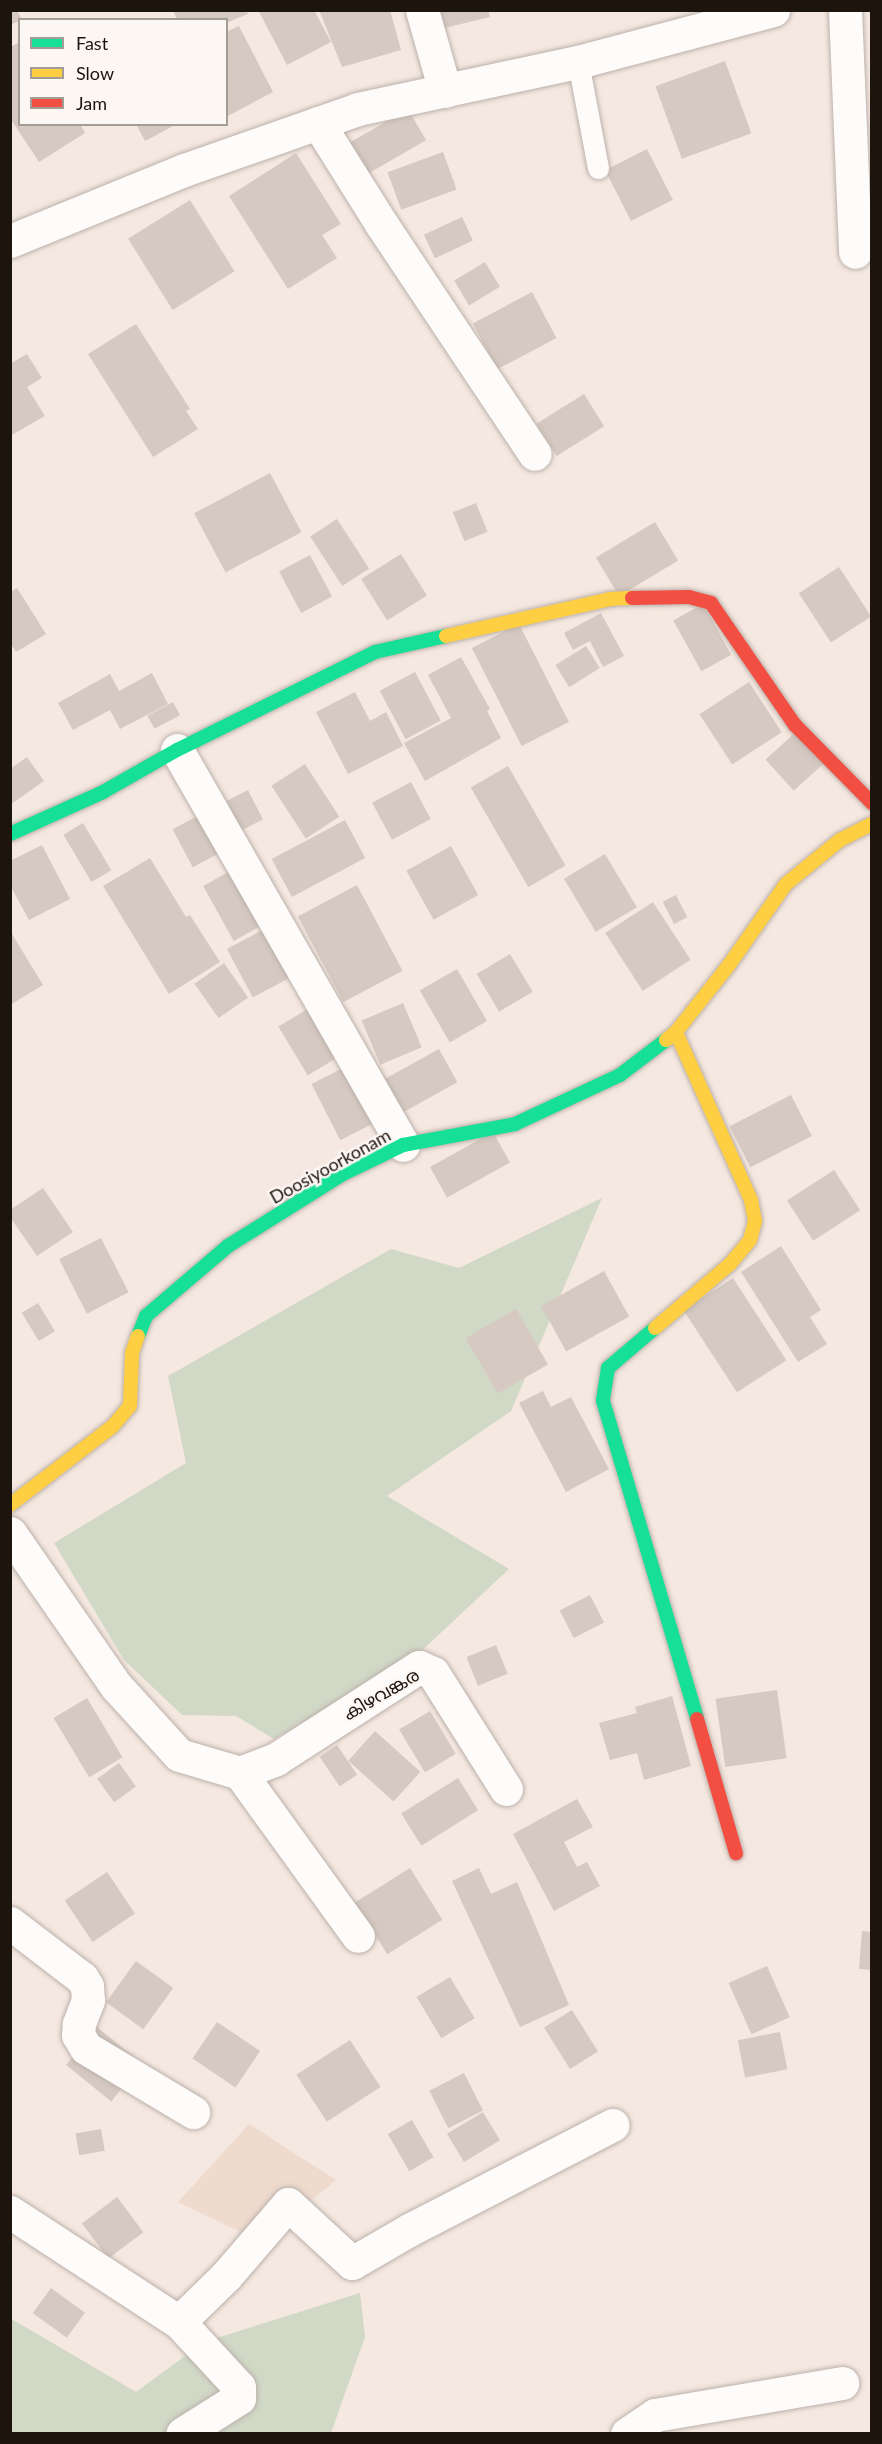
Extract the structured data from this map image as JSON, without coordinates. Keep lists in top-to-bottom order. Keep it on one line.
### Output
{"streets":{"street":["Doosiyoorkonam","കിഴവങ്കര"]},"legend":["Fast","Slow","Jam"]}
